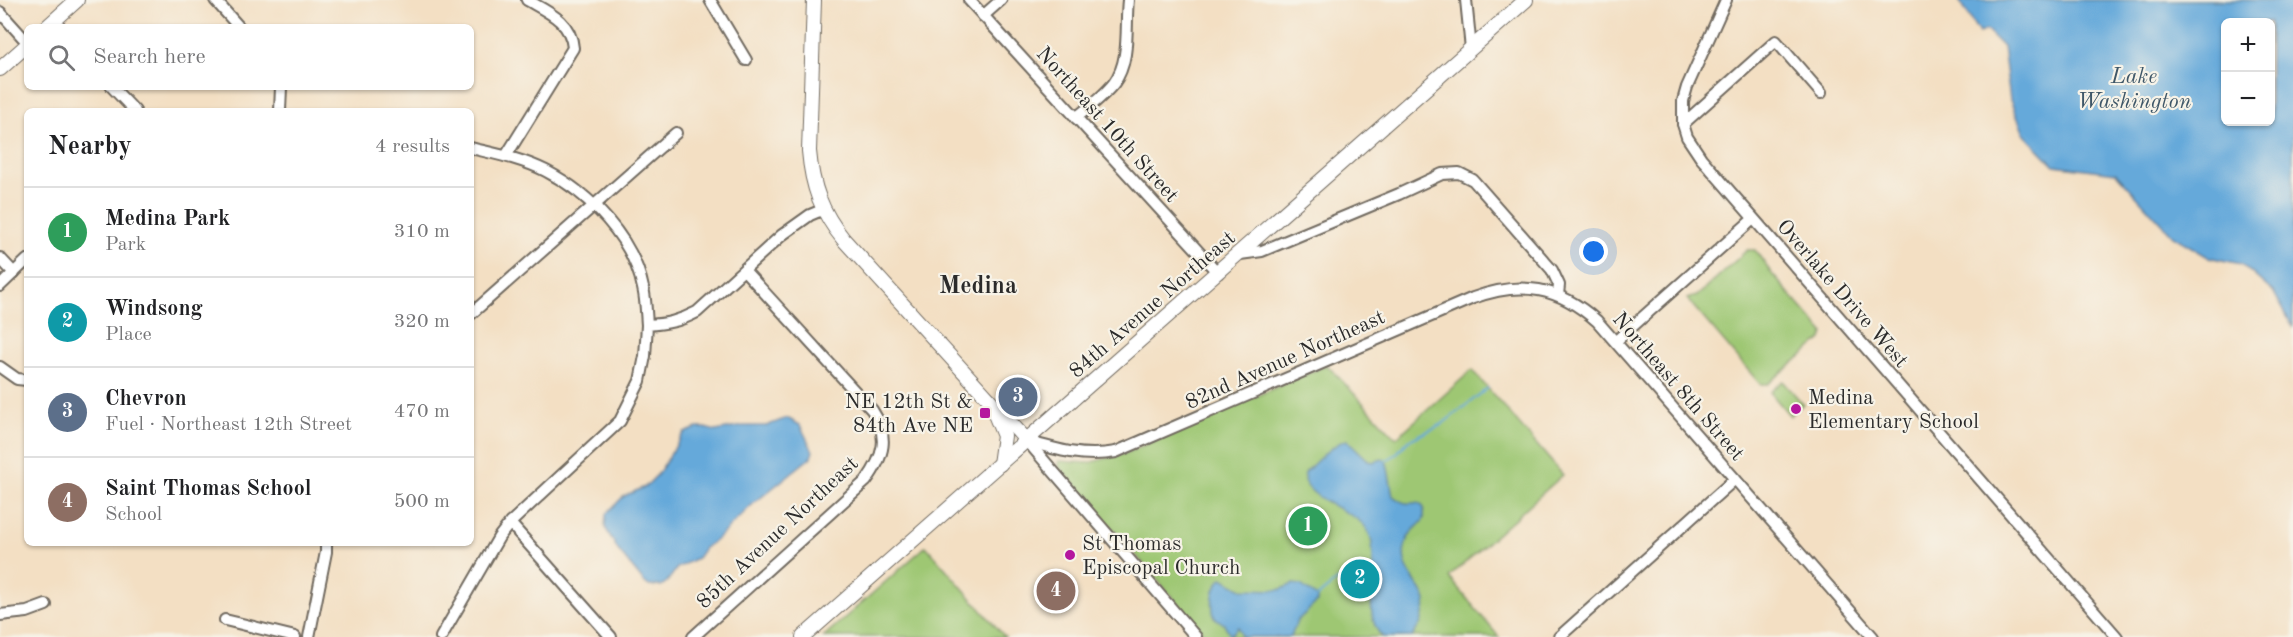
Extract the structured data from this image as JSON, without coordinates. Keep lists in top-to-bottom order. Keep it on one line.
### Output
{"streets":{"main road":["84th Avenue Northeast"],"street":["Northeast 10th Street","Overlake Drive West","82nd Avenue Northeast","Northeast 8th Street","85th Avenue Northeast"]},"crossings":[["Northeast 10th Street","84th Avenue Northeast"],["84th Avenue Northeast","82nd Avenue Northeast"],["82nd Avenue Northeast","Northeast 8th Street"]],"districts":["Medina"],"water":["Lake Washington"],"places":{"other":["Medina Elementary School","St Thomas Episcopal Church"],"transit":["NE 12th St & 84th Ave NE"]},"page":{"map_buttons":["+","−"],"search":"Search here","heading":["Nearby","4 results"],"list":[{"mark":"1","name":"Medina Park","note":"Park","value":"310 m"},{"mark":"2","name":"Windsong","note":"Place","value":"320 m"},{"mark":"3","name":"Chevron","note":"Fuel · Northeast 12th Street","value":"470 m"},{"mark":"4","name":"Saint Thomas School","note":"School","value":"500 m"}],"pins":["3","1","2","4"]}}
